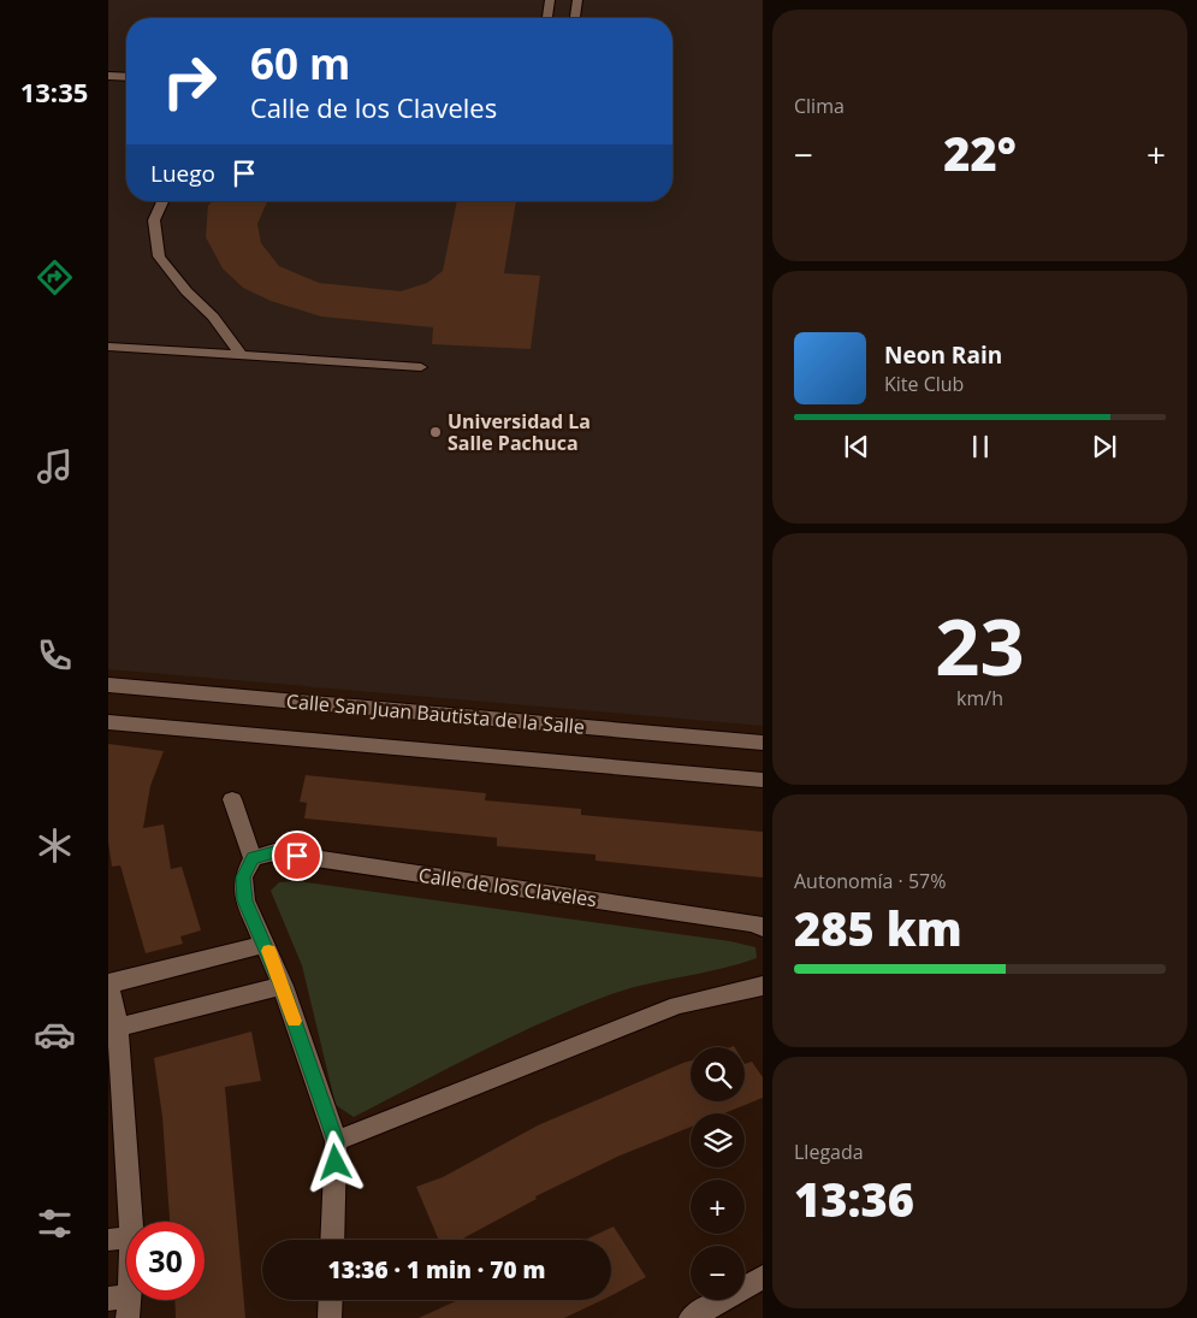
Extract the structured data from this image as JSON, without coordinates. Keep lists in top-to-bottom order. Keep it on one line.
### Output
{"streets":{"street":["Calle San Juan Bautista de la Salle","Calle de los Claveles"]},"places":["Universidad La Salle Pachuca"],"page":{"tabs":"13:35","tile":["Clima",["23","km/h"],["Autonomía · 57%","285 km"],["Llegada","13:36"]],"turn":["60 m","Calle de los Claveles"],"heat":["−","22°","+"],"then":"Luego","song":["Neon Rain","Kite Club"],"map_buttons":["+","−"],"limit":"30","trip":"13:36 · 1 min · 70 m"}}
